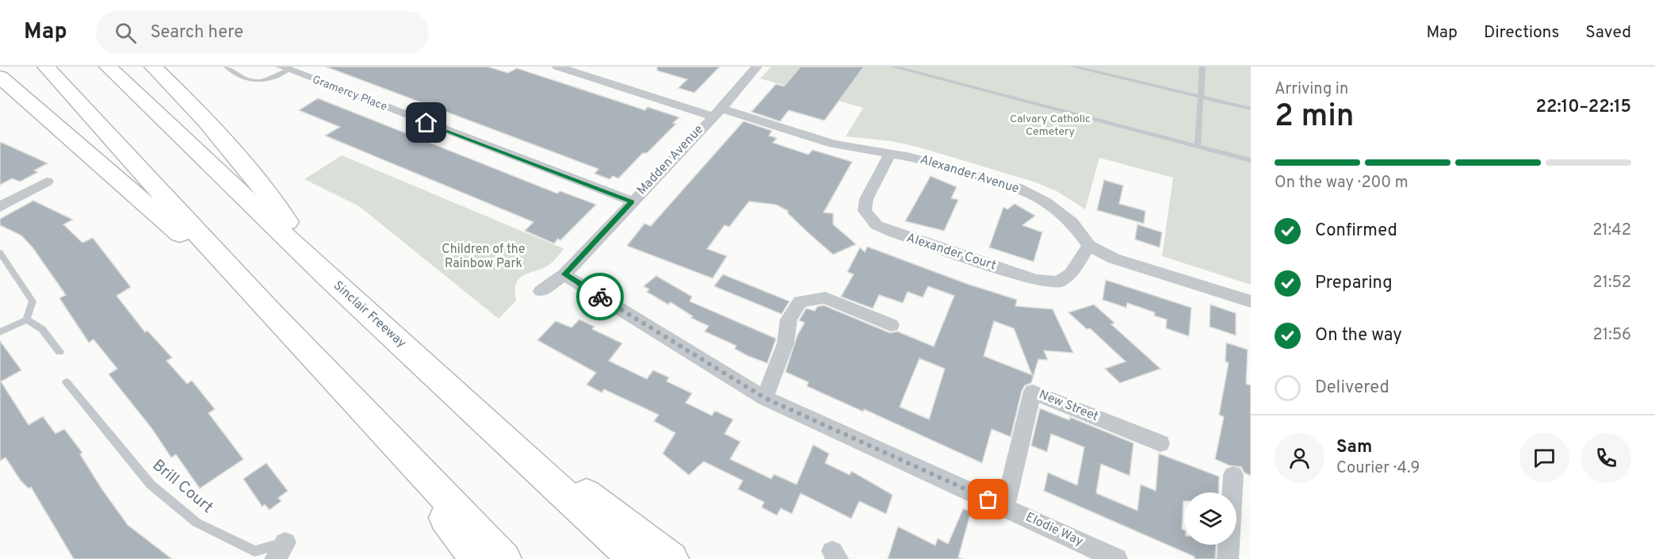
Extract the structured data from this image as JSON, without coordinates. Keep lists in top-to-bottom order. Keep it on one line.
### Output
{"streets":{"highway":["Sinclair Freeway"],"street":["Gramercy Place","Madden Avenue","Alexander Avenue","Alexander Court","New Street","Elodie Way"],"lane":["Brill Court"]},"crossings":[["Gramercy Place","Madden Avenue"],["Madden Avenue","Alexander Avenue"],["Madden Avenue","Elodie Way"],["Alexander Avenue","Alexander Court"],["New Street","Elodie Way"]],"parks":["Calvary Catholic Cemetery","Children of the Rainbow Park"],"page":{"header":"Map","search":"Search here","nav":["Map","Directions","Saved"],"heading":["2 min","Arriving in","22:10–22:15"],"panel":["Sam","Courier · 4.9"],"bar":"On the way · 200 m","list":[["Confirmed","21:42"],["Preparing","21:52"],["On the way","21:56"],"Delivered"]}}
